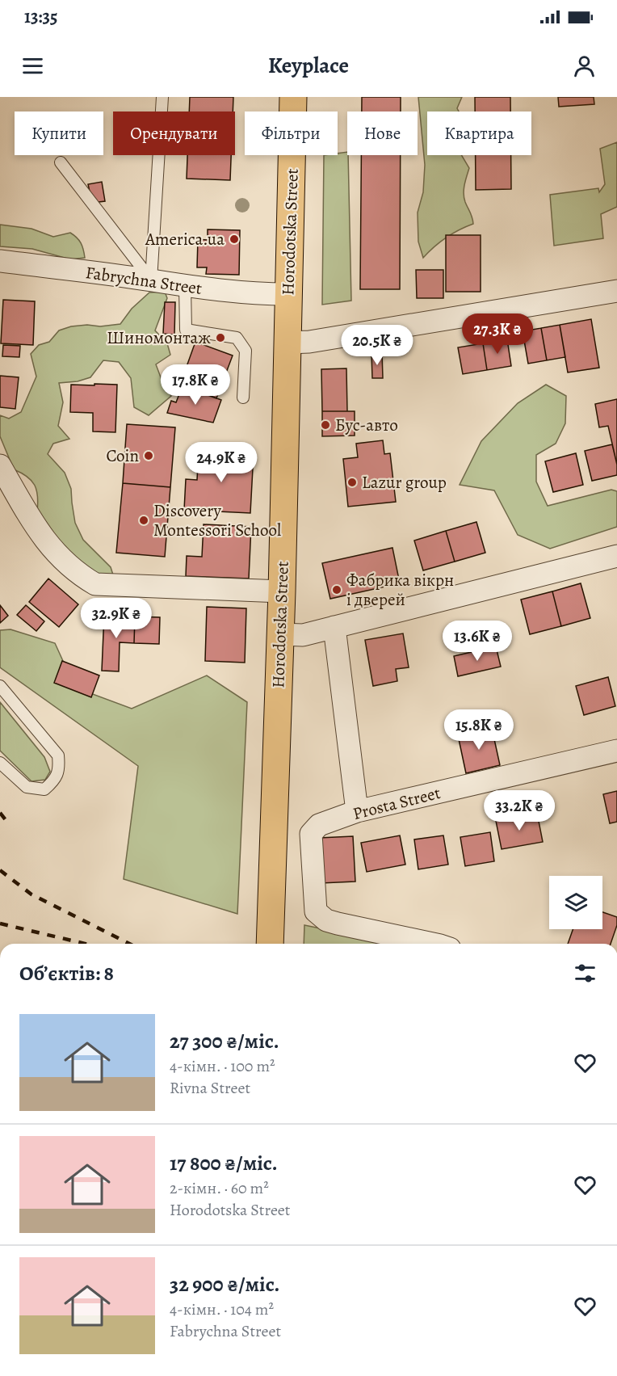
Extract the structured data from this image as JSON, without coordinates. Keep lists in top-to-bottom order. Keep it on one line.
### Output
{"streets":{"main road":["Horodotska Street"],"street":["Fabrychna Street","Prosta Street"]},"crossings":[["Horodotska Street","Fabrychna Street"]],"places":["America.ua","Шиномонтаж","Бус-авто","Coin","Lazur group","Discovery Montessori School","Фабрика вікрн і дверей"],"page":{"status":"13:35","header":"Keyplace","chip":["Купити","Орендувати","Фільтри","Нове","Квартира"],"price":["27.3K ₴","20.5K ₴","17.8K ₴","24.9K ₴","32.9K ₴","13.6K ₴","15.8K ₴","33.2K ₴"],"heading":"Об’єктів: 8","list":[{"name":"27 300 ₴/міс.","note":"4-кімн. · 100 m² · Rivna Street"},{"name":"17 800 ₴/міс.","note":"2-кімн. · 60 m² · Horodotska Street"},{"name":"32 900 ₴/міс.","note":"4-кімн. · 104 m² · Fabrychna Street"}]}}
